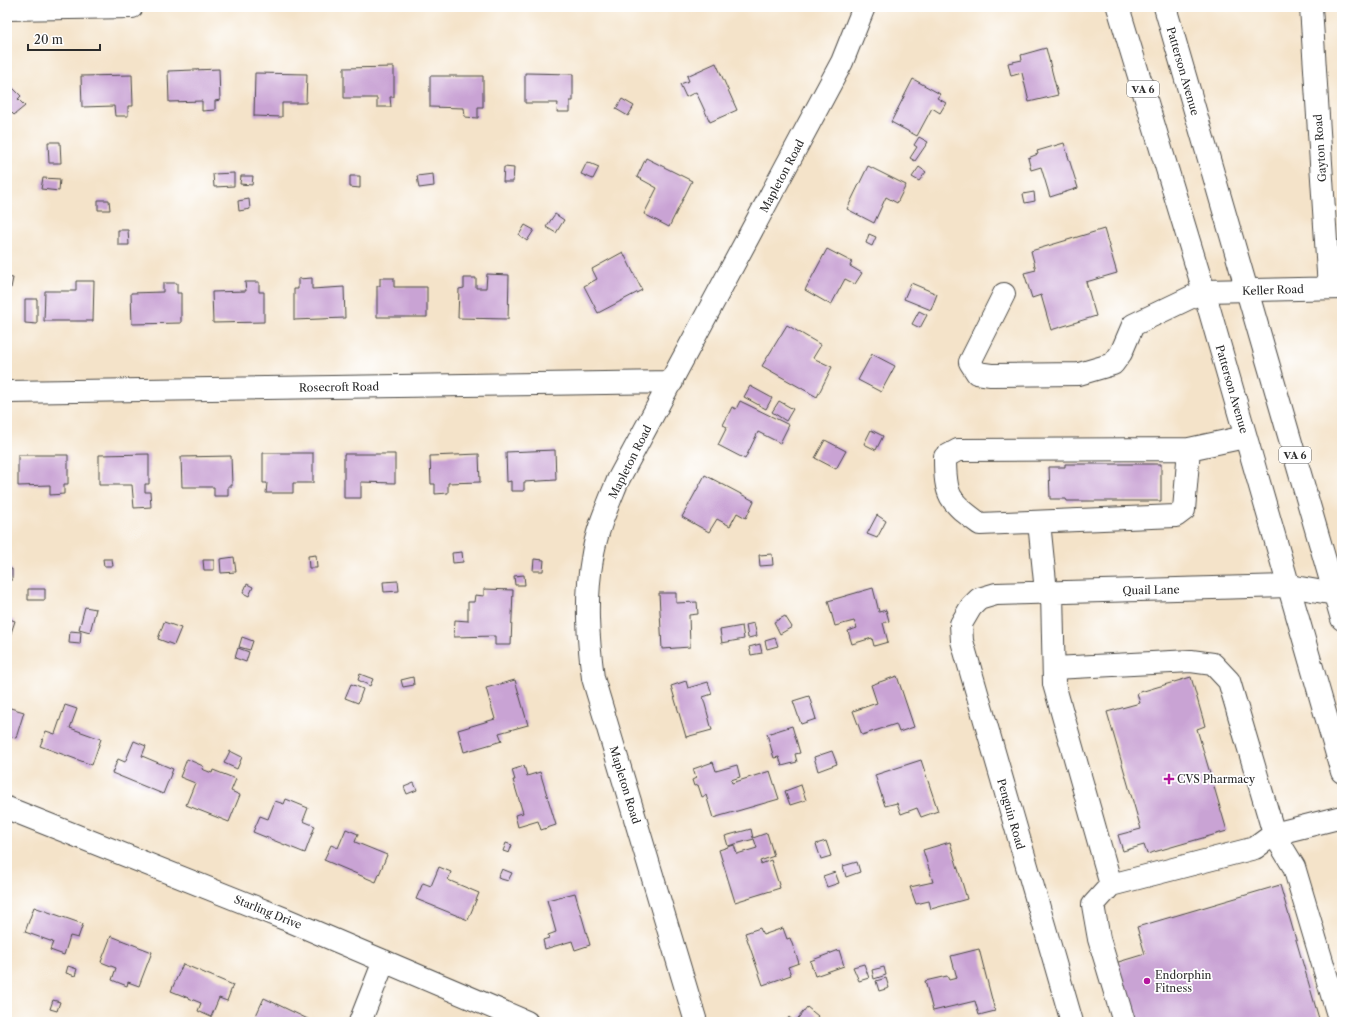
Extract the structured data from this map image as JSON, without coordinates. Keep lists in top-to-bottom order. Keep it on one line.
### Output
{"streets":{"street":["Patterson Avenue","VA 6","Gayton Road","Mapleton Road","Keller Road","Rosecroft Road","Quail Lane","Penguin Road","Starling Drive"]},"crossings":[["Patterson Avenue","Keller Road"],["Patterson Avenue","Quail Lane"],["Gayton Road","Keller Road"],["Mapleton Road","Rosecroft Road"],["Quail Lane","Penguin Road"]],"places":{"health":["CVS Pharmacy"],"other":["Endorphin Fitness"]},"scale_bar":"20 m"}
